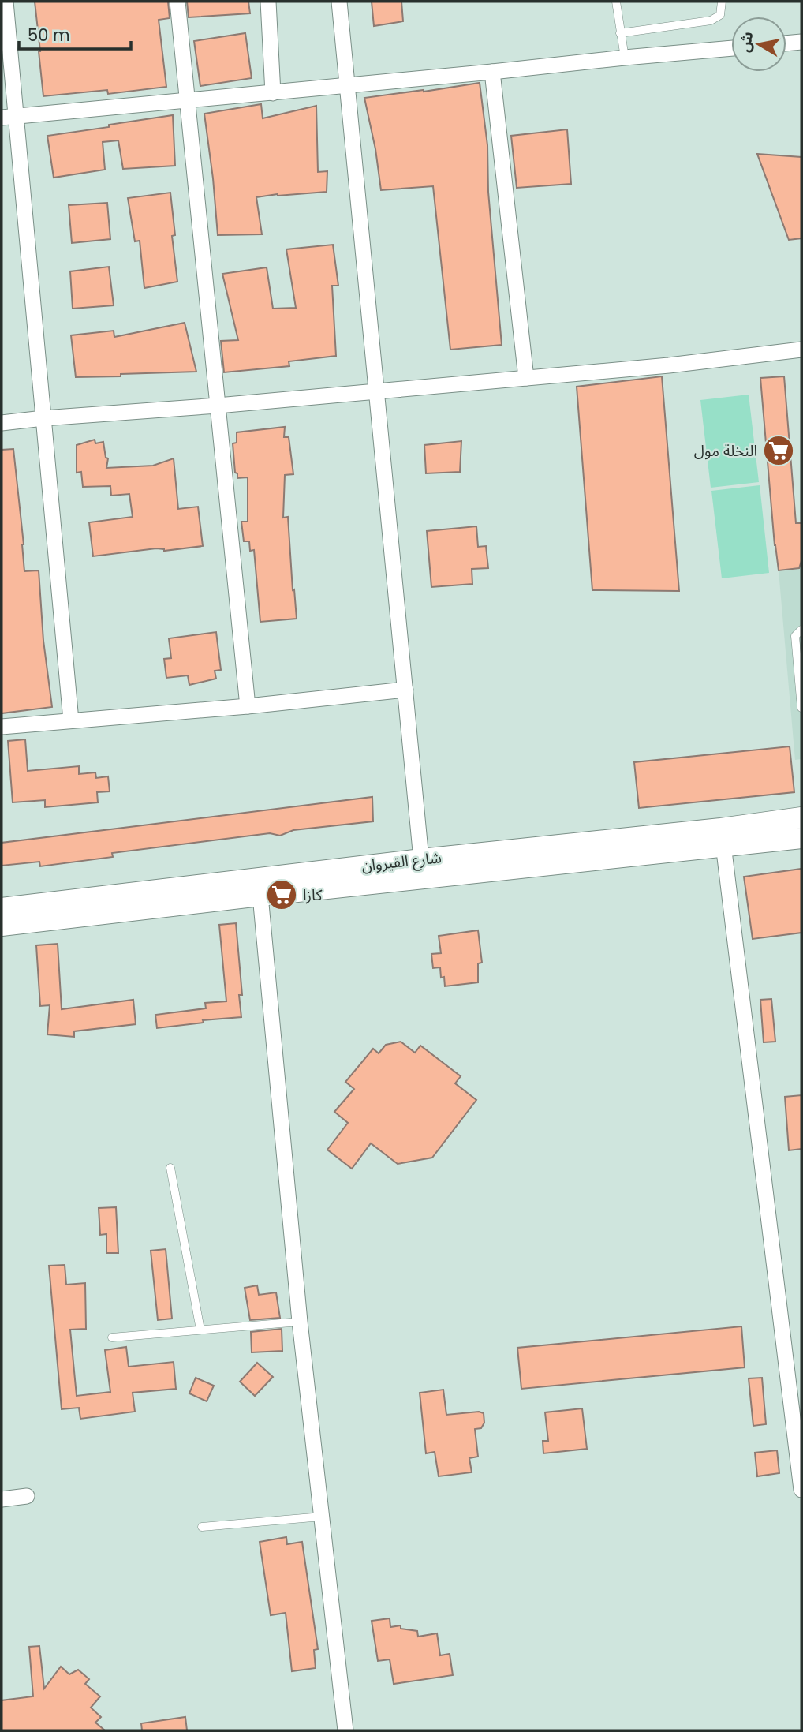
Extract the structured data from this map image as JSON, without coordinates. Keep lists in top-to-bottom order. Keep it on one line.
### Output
{"streets":{"main road":["شارع القيروان"]},"places":{"supermarket":["النخلة مول","كازا"]},"scale_bar":"50 m","north":"left"}
